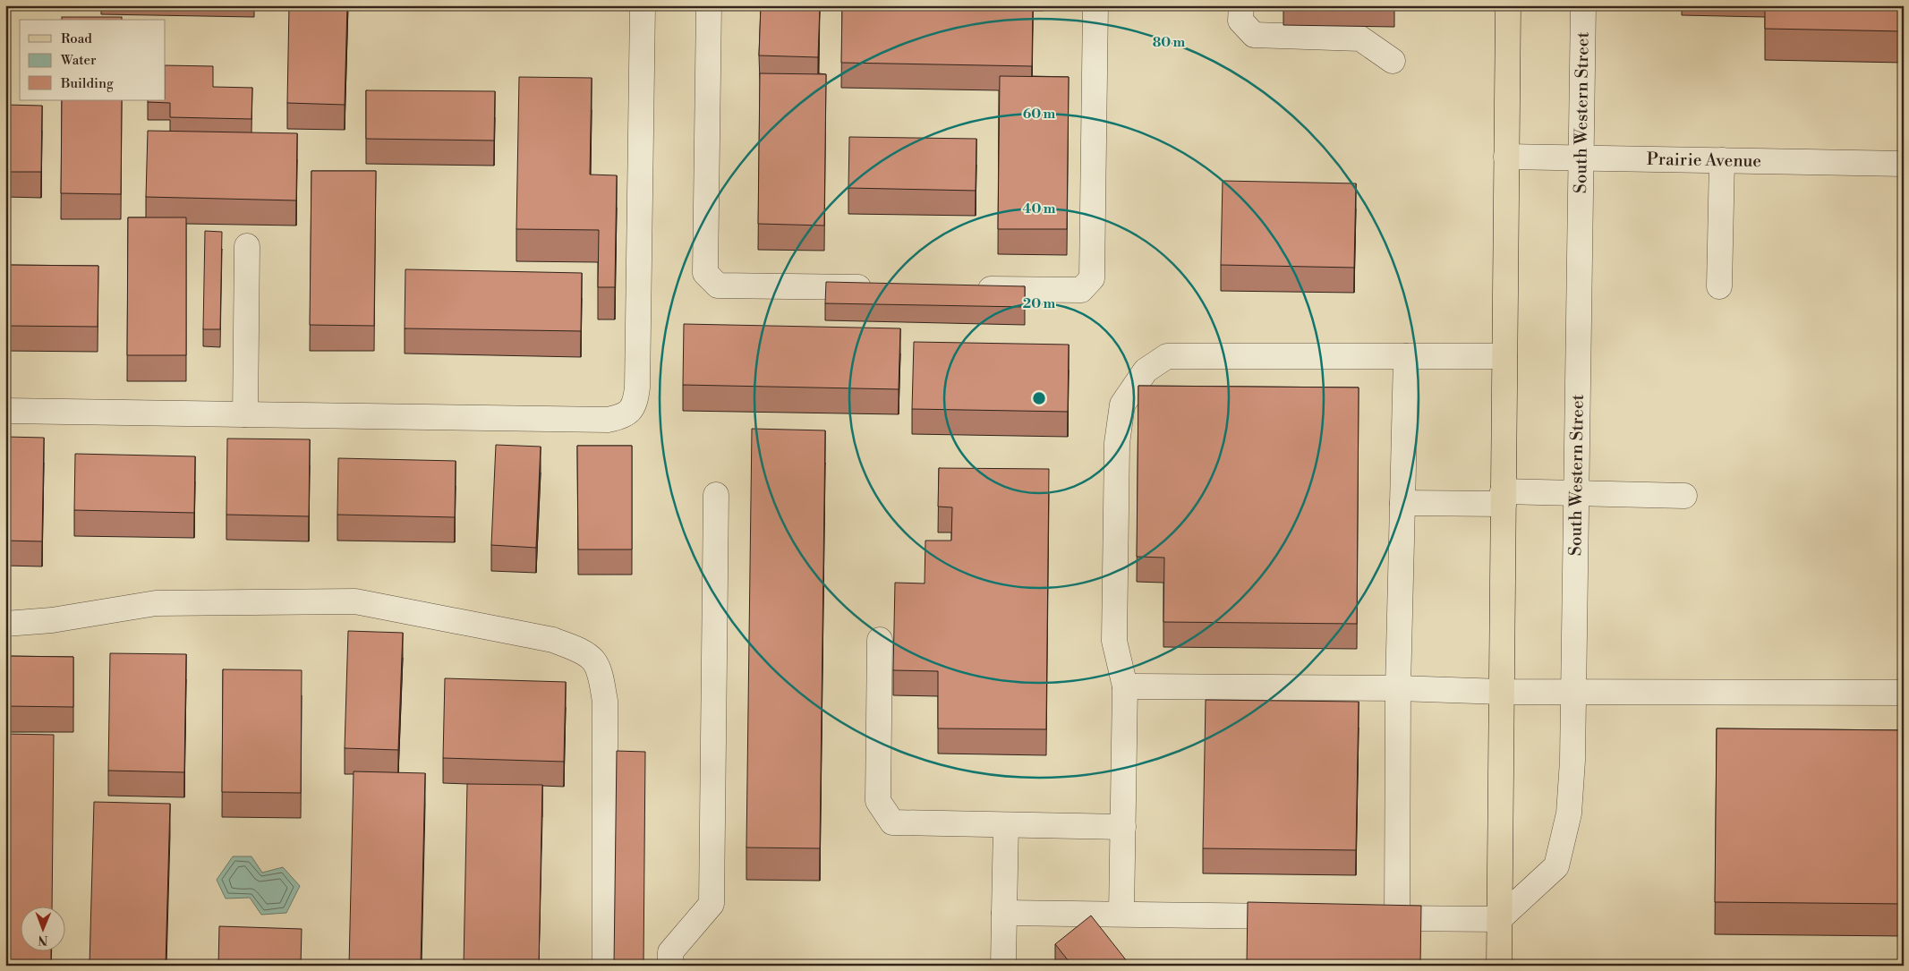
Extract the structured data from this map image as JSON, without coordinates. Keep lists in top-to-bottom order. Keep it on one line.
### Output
{"streets":{"street":["South Western Street","Prairie Avenue"]},"crossings":[["South Western Street","Prairie Avenue"]],"legend":["Road","Water","Building"],"north":"bottom","rings":["80 m","60 m","40 m","20 m"]}
